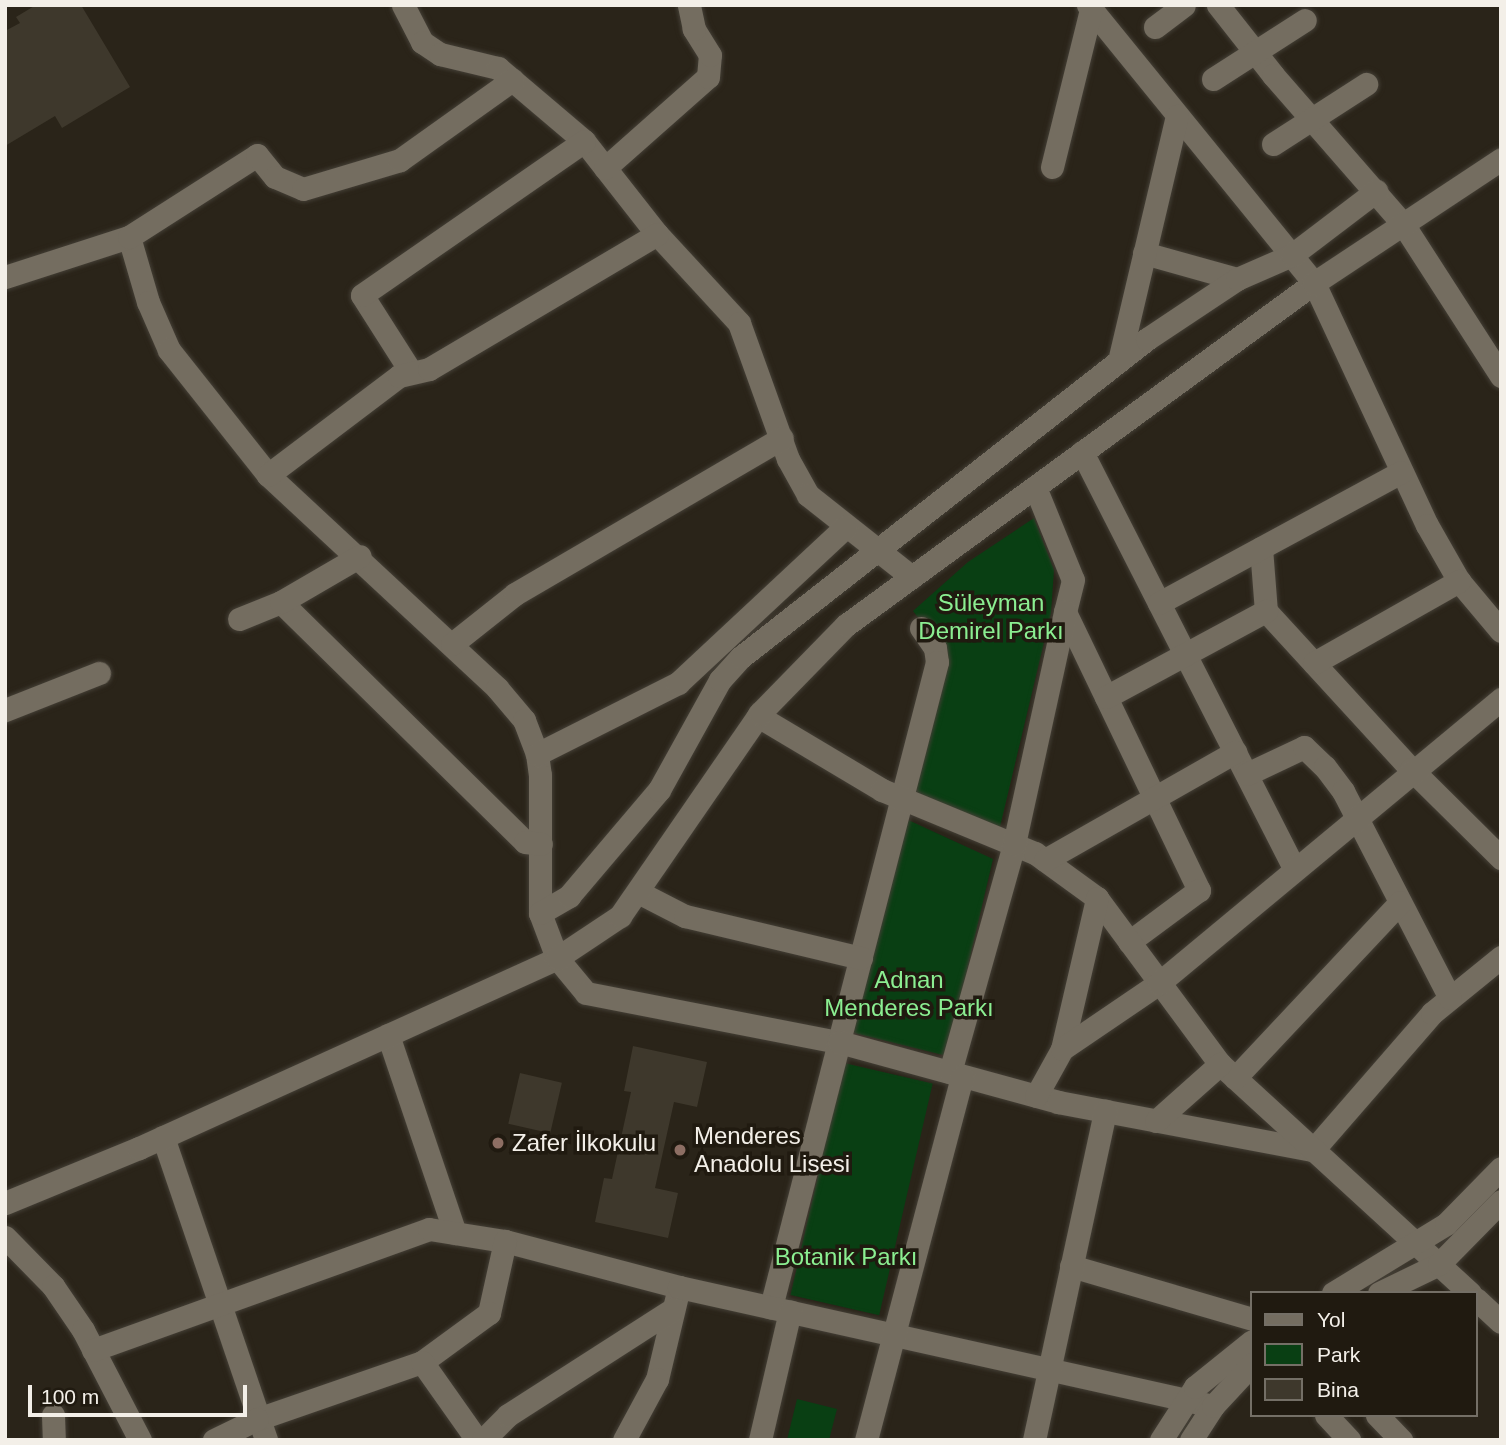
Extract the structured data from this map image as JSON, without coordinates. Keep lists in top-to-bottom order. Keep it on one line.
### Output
{"parks":["Süleyman Demirel Parkı","Adnan Menderes Parkı","Botanik Parkı"],"places":["Zafer İlkokulu","Menderes Anadolu Lisesi"],"legend":["Yol","Park","Bina"],"scale_bar":"100 m"}
